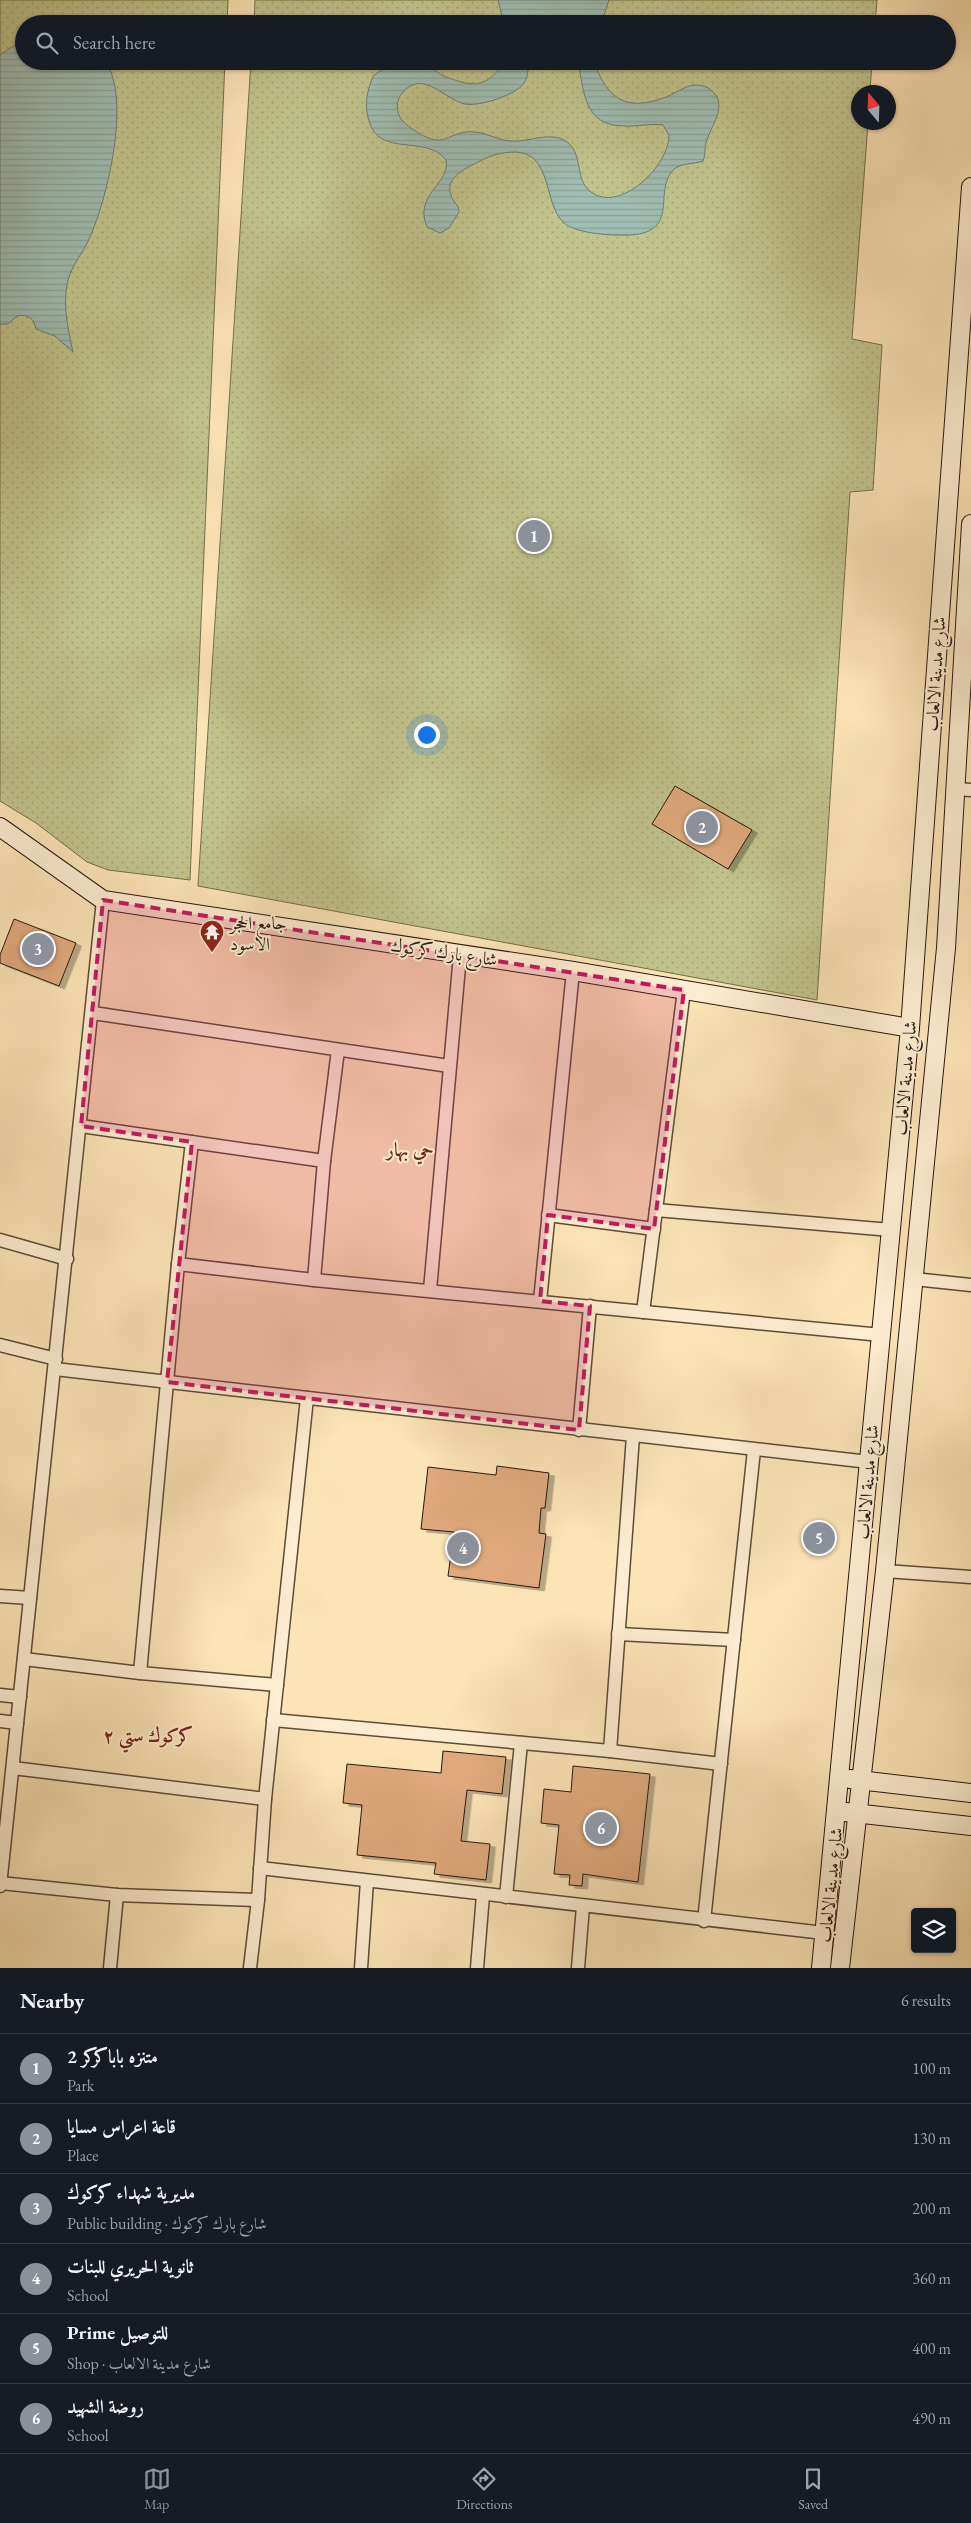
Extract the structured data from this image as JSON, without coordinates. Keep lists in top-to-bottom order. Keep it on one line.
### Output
{"streets":{"main road":["شارع مدينة الالعاب","شارع بارك كركوك"]},"crossings":[["شارع مدينة الالعاب","شارع بارك كركوك"]],"districts":["حي بهار","كركوك ستي ٢"],"places":{"temple":["جامع الحجر الاسود"]},"north":"top","page":{"search":"Search here","pins":["1","2","3","5","4","6"],"heading":["Nearby","6 results"],"list":[{"mark":"1","name":"متنزه باباكركر 2","note":"Park","value":"100 m"},{"mark":"2","name":"قاعة اعراس مسايا","note":"Place","value":"130 m"},{"mark":"3","name":"مديرية شهداء كركوك","note":"Public building · شارع بارك كركوك","value":"200 m"},{"mark":"4","name":"ثانوية الحريري للبنات","note":"School","value":"360 m"},{"mark":"5","name":"Prime للتوصيل","note":"Shop · شارع مدينة الالعاب","value":"400 m"},{"mark":"6","name":"روضة الشهيد","note":"School","value":"490 m"}],"nav":["Map","Directions","Saved"]}}
